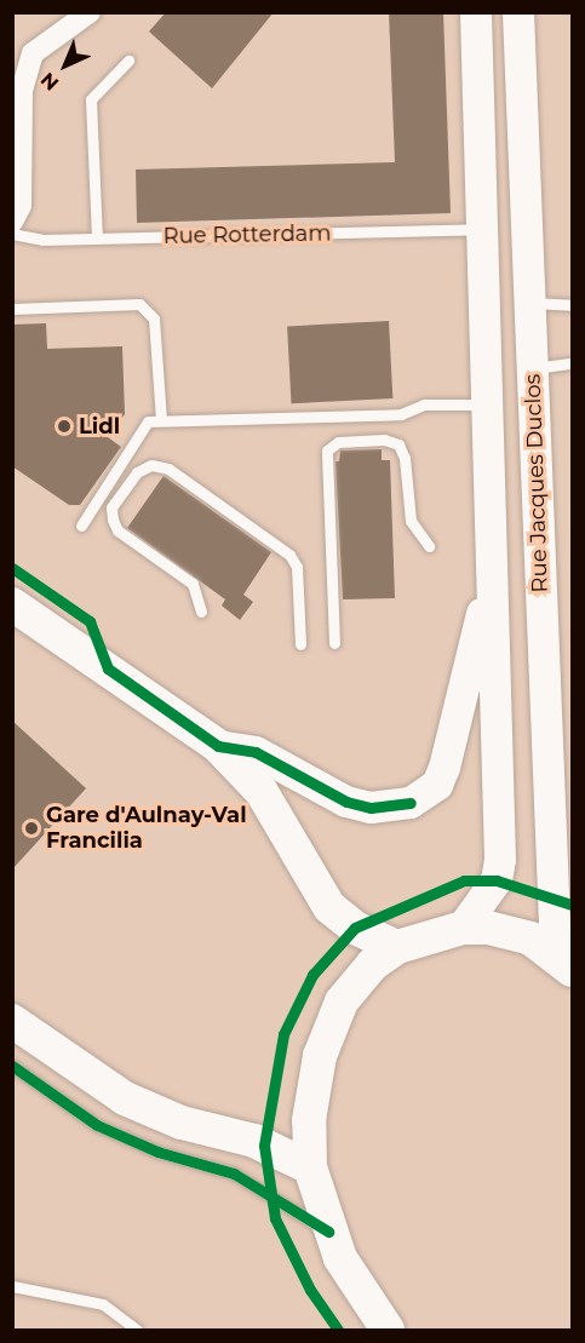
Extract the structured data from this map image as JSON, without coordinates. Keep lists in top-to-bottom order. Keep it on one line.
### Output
{"streets":{"main road":["Rue Jacques Duclos"],"lane":["Rue Rotterdam"]},"crossings":[["Rue Rotterdam","Rue Jacques Duclos"]],"places":["Lidl","Gare d'Aulnay-Val Francilia"],"north":"bottom left"}
